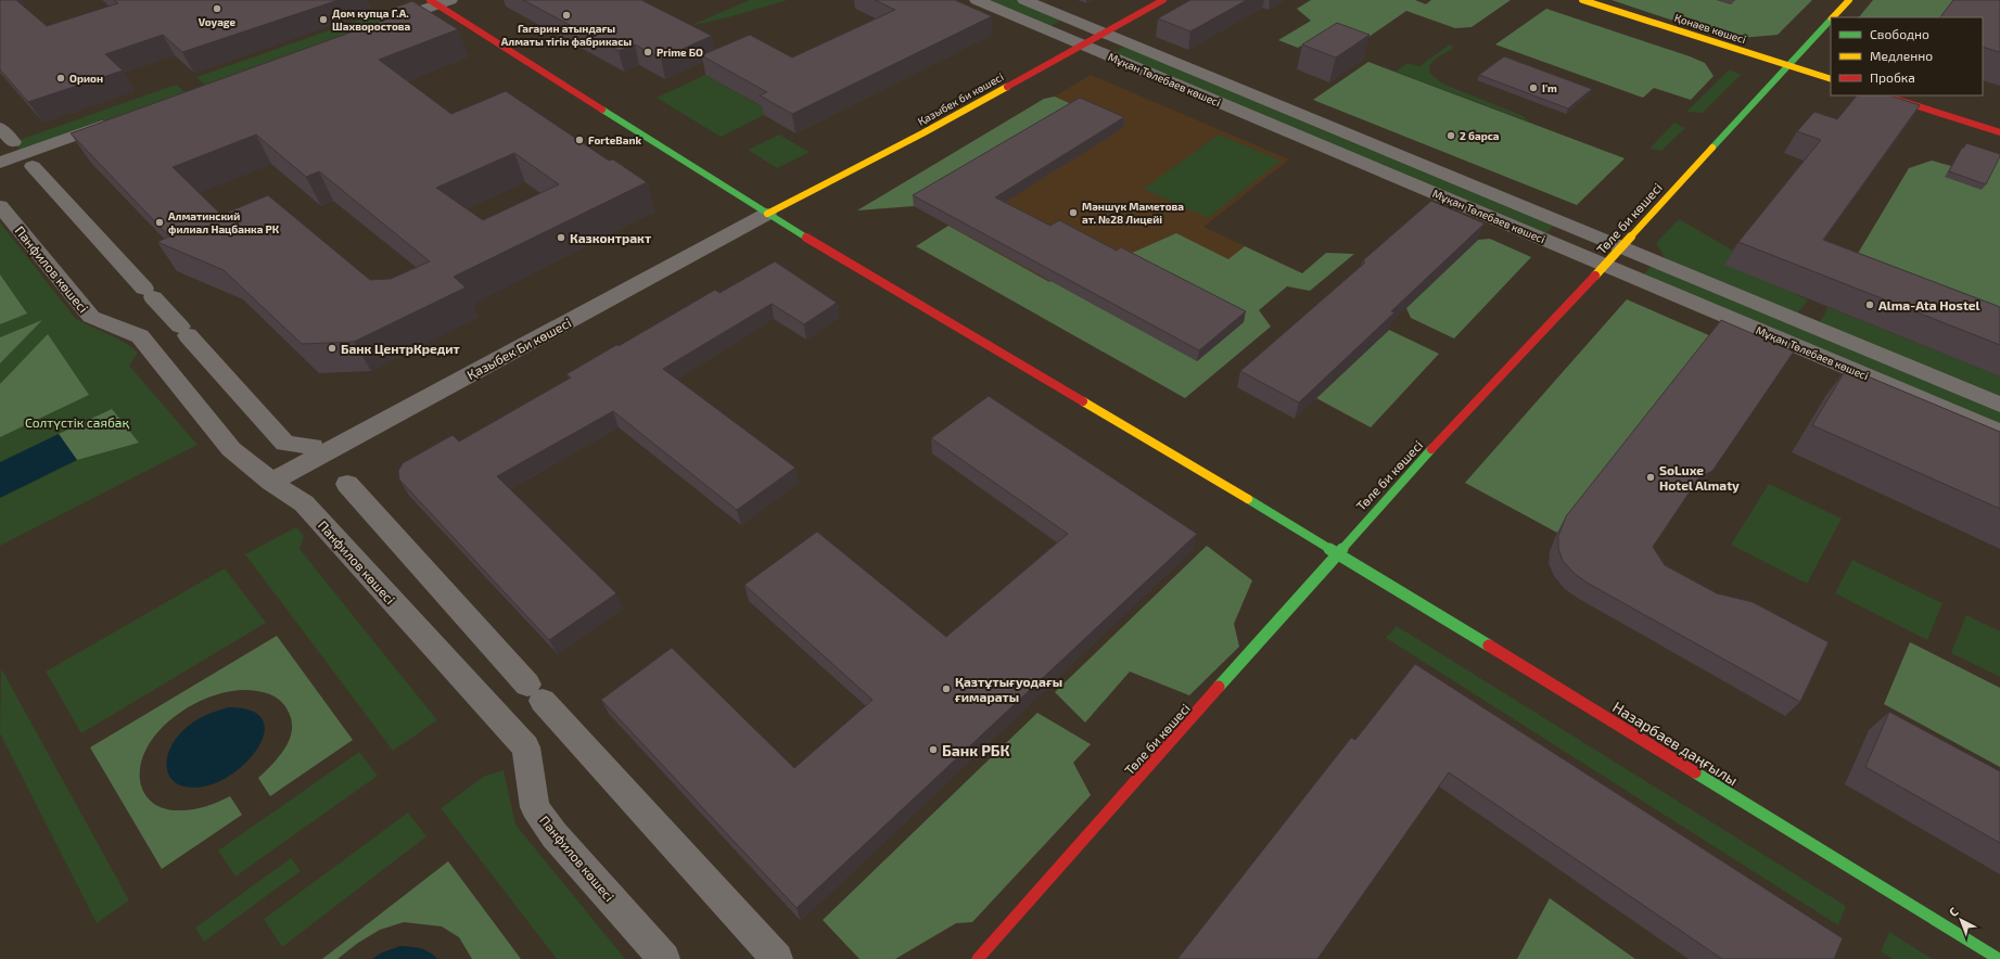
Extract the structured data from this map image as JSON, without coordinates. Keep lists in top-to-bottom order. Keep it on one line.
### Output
{"streets":{"main road":["Қонаев көшесі","Қазыбек би көшесі","Төле би көшесі","Назарбаев даңғылы"],"street":["Мұқан Төлебаев көшесі","Панфилов көшесі","Қазыбек Би көшесі"]},"crossings":[["Қонаев көшесі","Төле би көшесі"],["Мұқан Төлебаев көшесі","Қазыбек би көшесі"],["Мұқан Төлебаев көшесі","Төле би көшесі"],["Қазыбек би көшесі","Қазыбек Би көшесі"],["Қазыбек би көшесі","Назарбаев даңғылы"],["Төле би көшесі","Назарбаев даңғылы"],["Панфилов көшесі","Қазыбек Би көшесі"],["Қазыбек Би көшесі","Назарбаев даңғылы"]],"parks":["Солтүстік саябақ"],"places":["Voyage","Гагарин атындағы Алматы тігін фабрикасы","Дом купца Г.А. Шахворостова","Prime БО","Орион","I'm","2 барса","ForteBank","Мәншүк Маметова ат. №28 Лицейі","Алматинский филиал Нацбанка РК","Казконтракт","Alma-Ata Hostel","Банк ЦентрКредит","SoLuxe Hotel Almaty","Қазтұтығуодағы ғимараты","Банк РБК"],"legend":["Свободно","Медленно","Пробка"],"north":"top left"}
